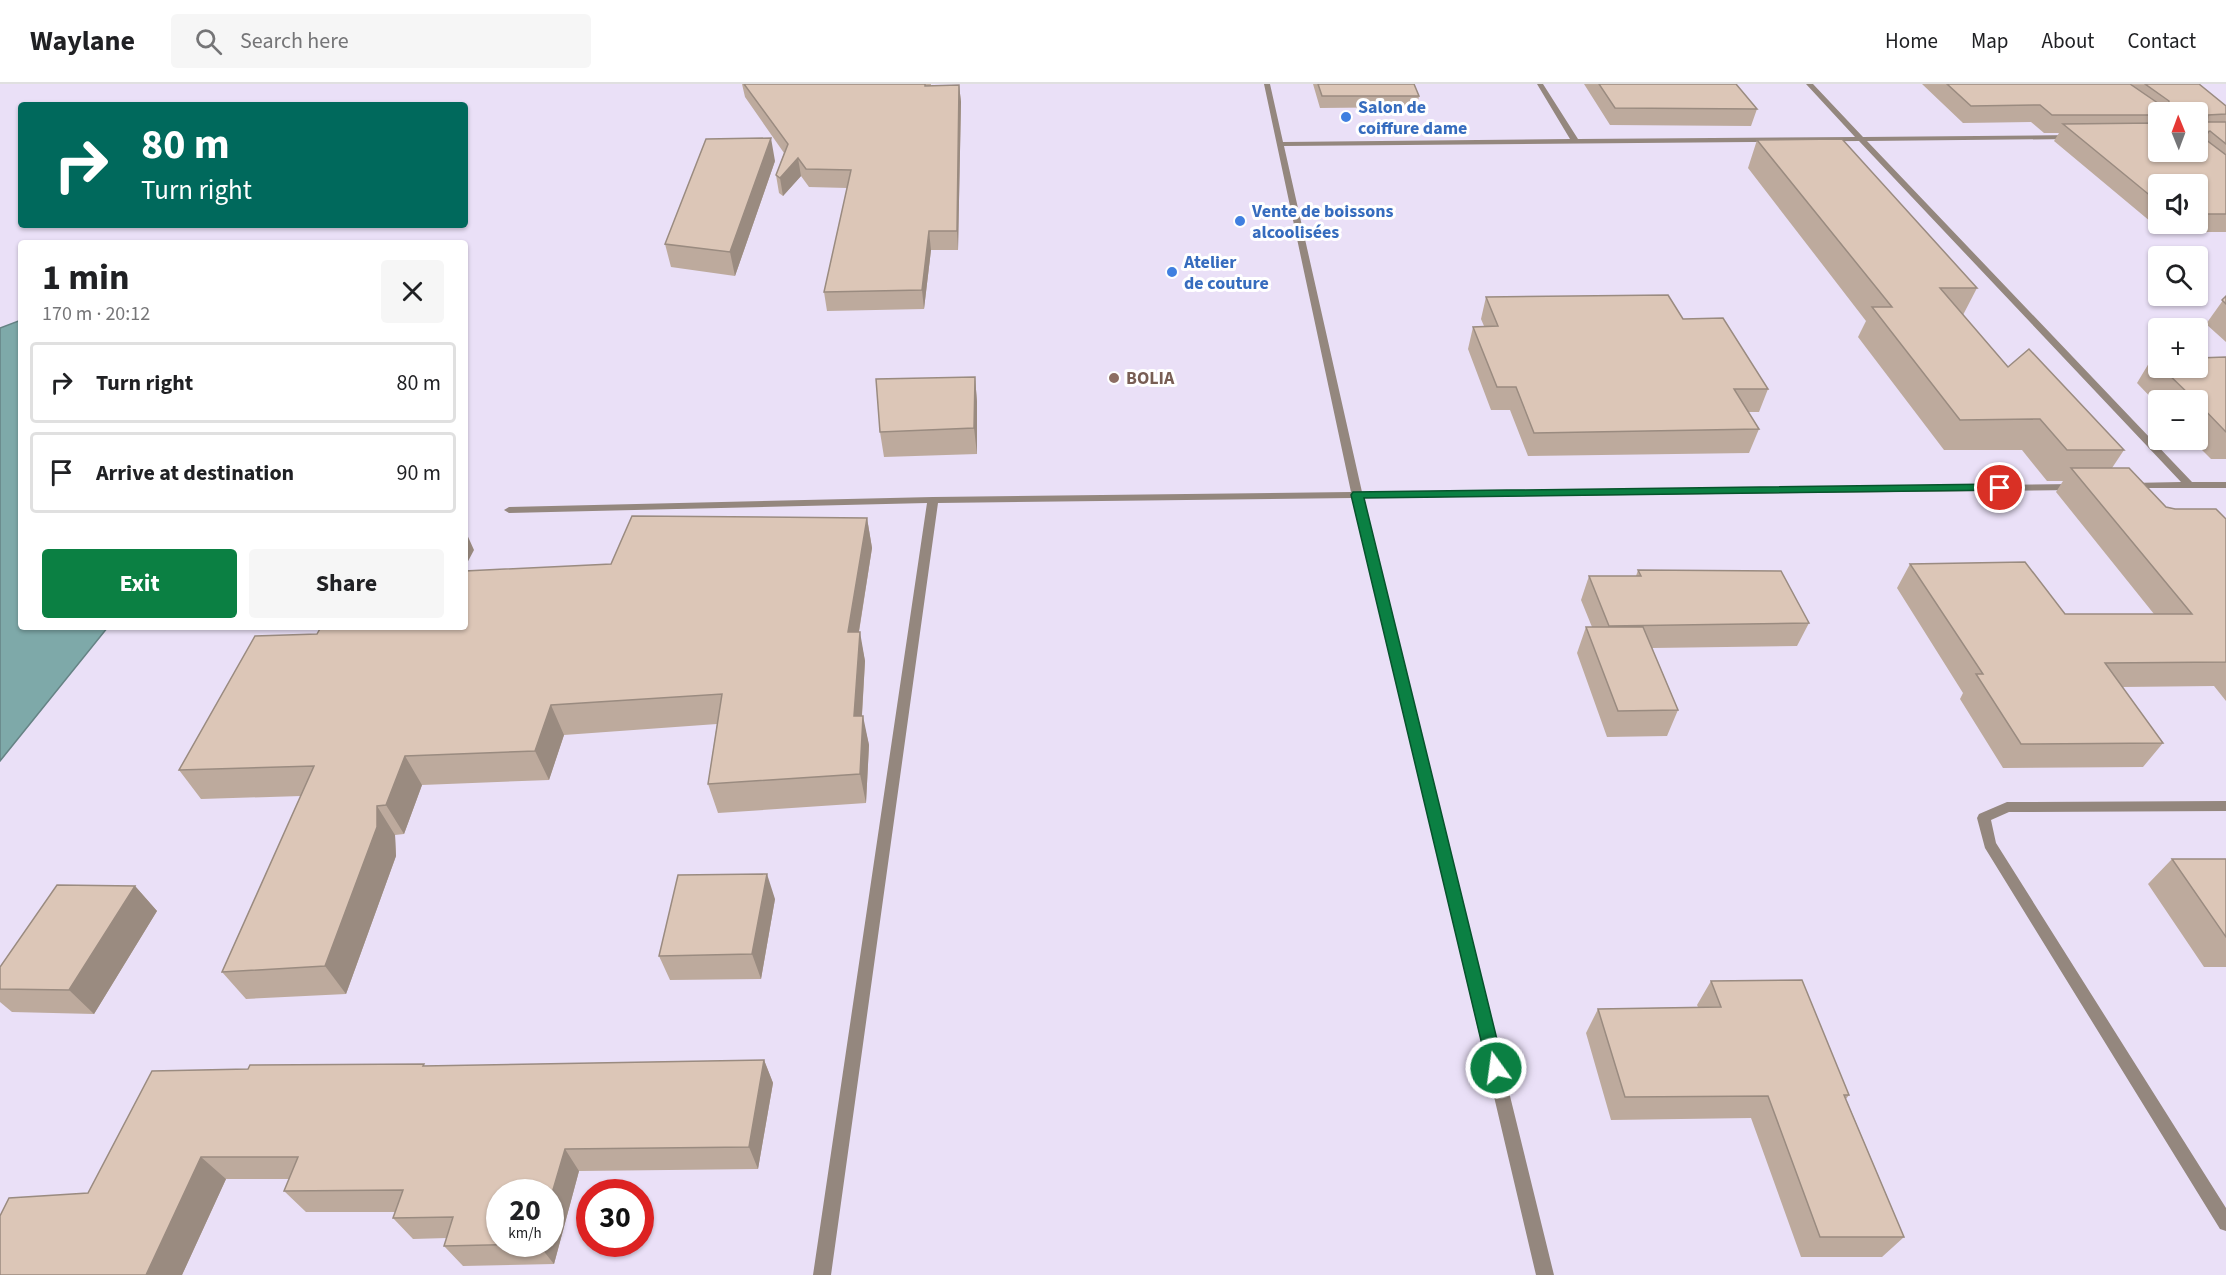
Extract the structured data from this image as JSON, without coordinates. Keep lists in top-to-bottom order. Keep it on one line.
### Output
{"places":["Salon de coiffure dame","Vente de boissons alcoolisées","Atelier de couture","BOLIA"],"north":"top","page":{"header":"Waylane","search":"Search here","nav":["Home","Map","About","Contact"],"map_buttons":["+","−"],"turn":["80 m","Turn right"],"heading":["1 min","170 m · 20:12"],"list":[{"name":"Turn right","value":"80 m"},{"name":"Arrive at destination","value":"90 m"}],"buttons":["Exit","Share"],"speed":"20 km/h","limit":"30"}}
